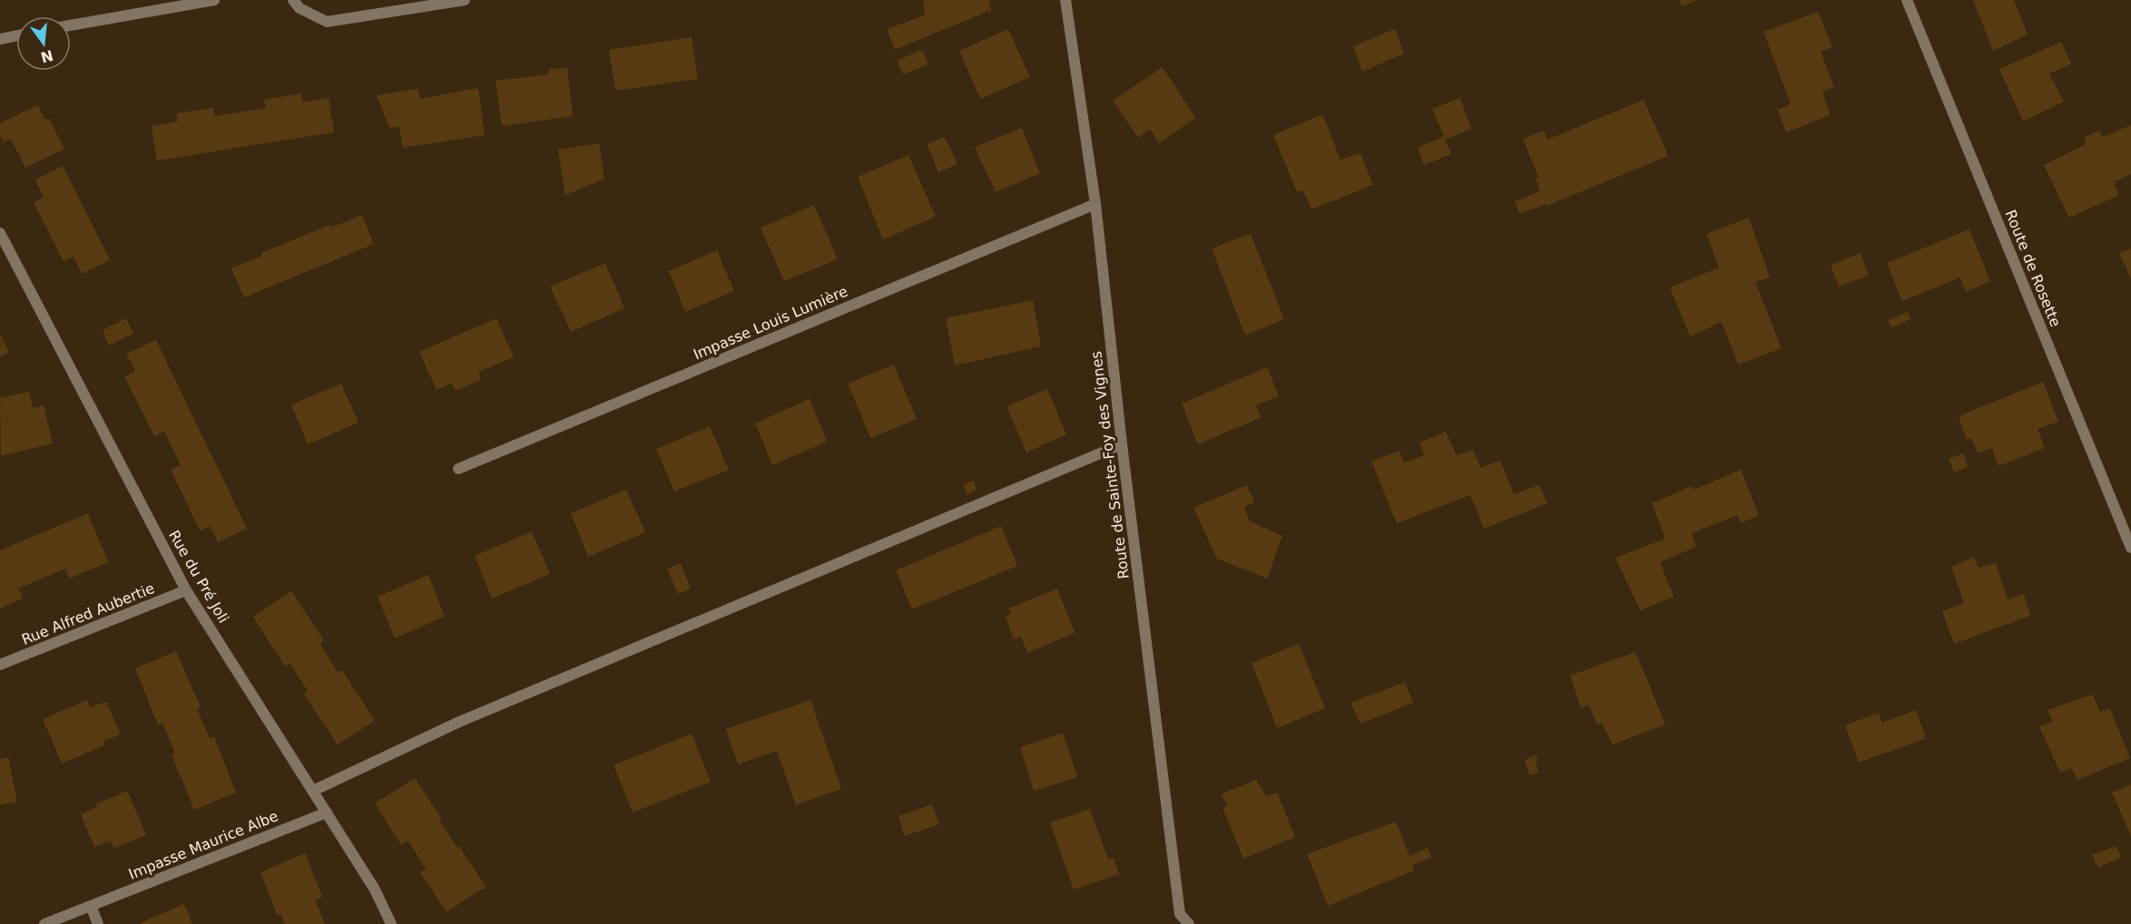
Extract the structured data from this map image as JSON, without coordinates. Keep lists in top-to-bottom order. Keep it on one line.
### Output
{"streets":{"street":["Route de Rosette","Impasse Louis Lumière","Route de Sainte-Foy des Vignes","Rue du Pré Joli","Rue Alfred Aubertie","Impasse Maurice Albe"]},"crossings":[["Impasse Louis Lumière","Route de Sainte-Foy des Vignes"],["Rue du Pré Joli","Rue Alfred Aubertie"],["Rue du Pré Joli","Impasse Maurice Albe"]],"north":"bottom"}
